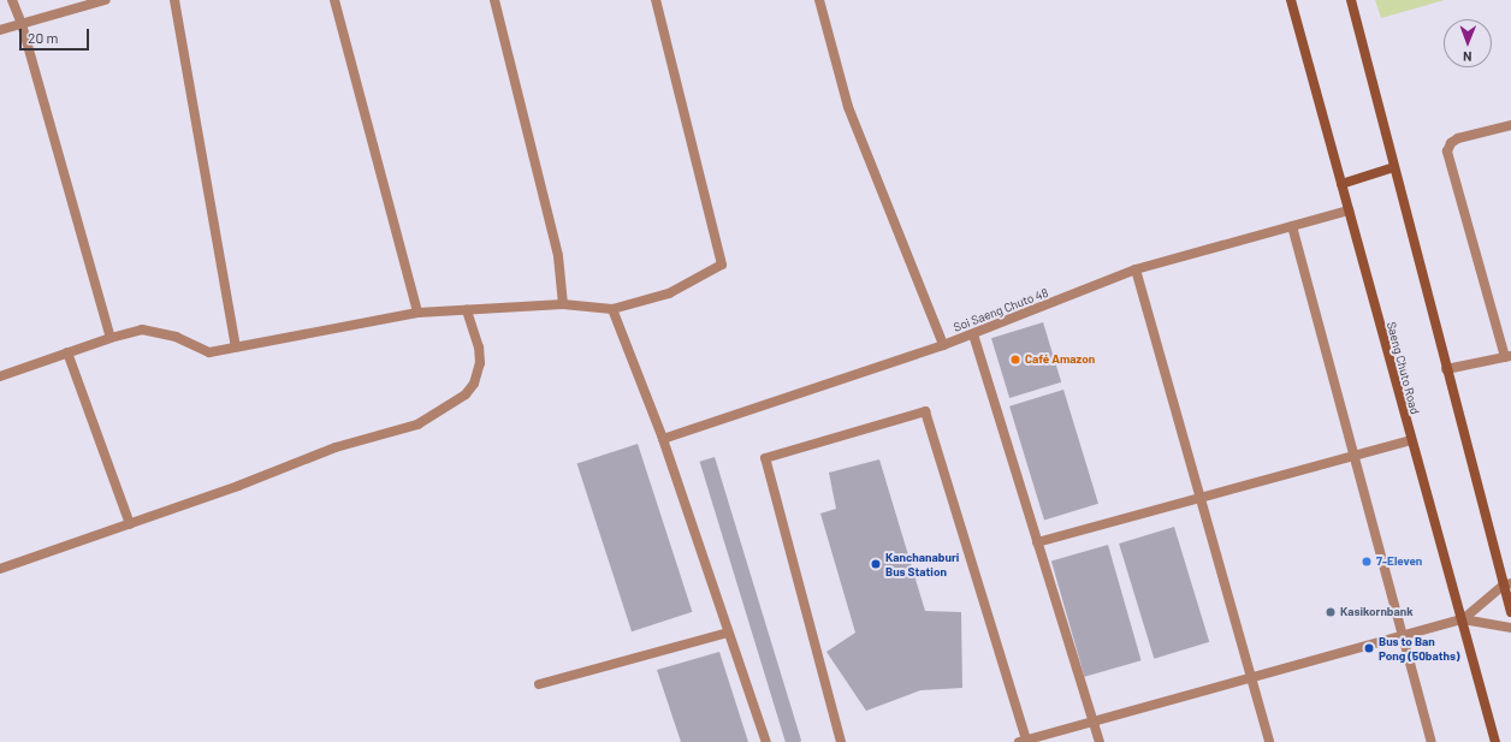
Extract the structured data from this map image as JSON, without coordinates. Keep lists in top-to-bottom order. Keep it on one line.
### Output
{"streets":{"main road":["Saeng Chuto Road"],"street":["Soi Saeng Chuto 48"]},"crossings":[["Soi Saeng Chuto 48","Saeng Chuto Road"]],"places":["Café Amazon","7-Eleven","Kanchanaburi Bus Station","Kasikornbank","Bus to Ban Pong (50baths)"],"scale_bar":"20 m","north":"bottom"}
